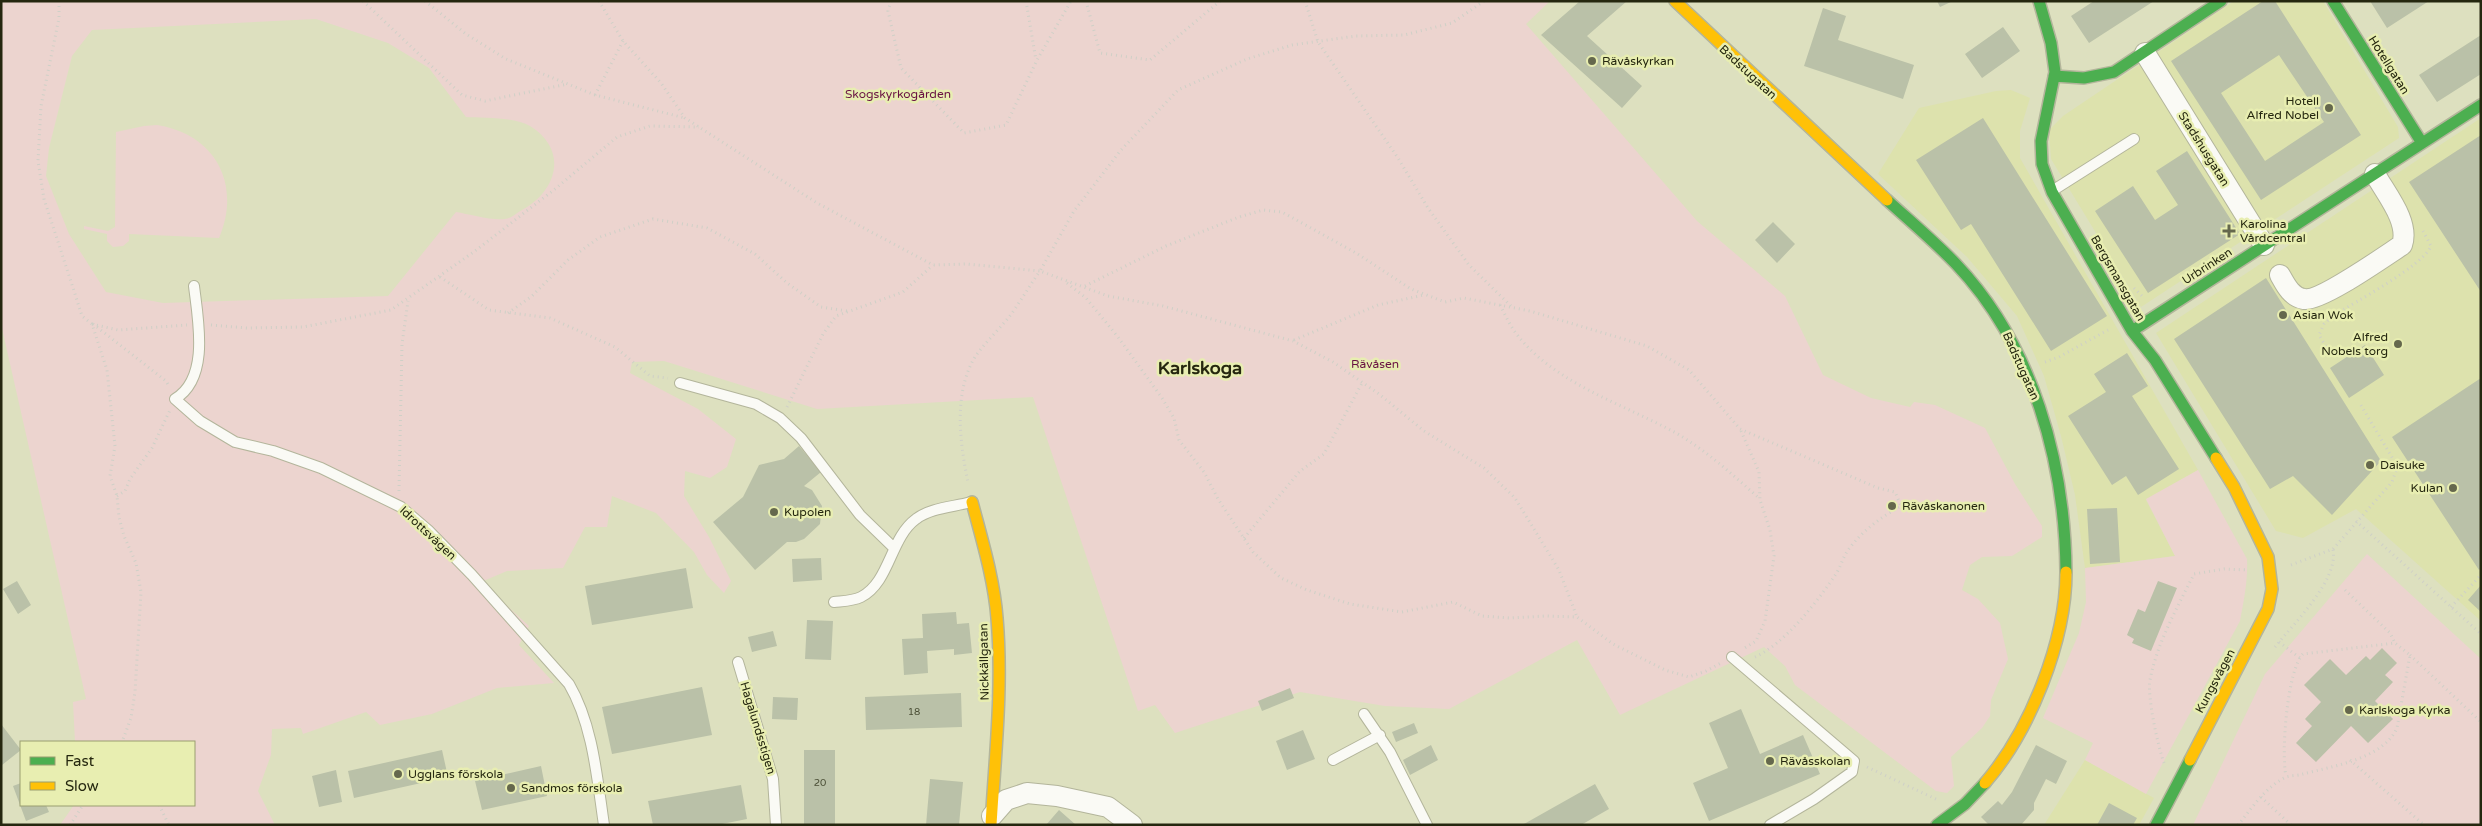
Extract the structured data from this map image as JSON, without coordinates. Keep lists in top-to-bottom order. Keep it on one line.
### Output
{"streets":{"street":["Hotellgatan","Badstugatan","Stadshusgatan","Urbrinken","Bergsmansgatan","Nickkällgatan","Kungsvägen"],"lane":["Idrottsvägen","Hagalundsstigen"]},"crossings":[["Hotellgatan","Urbrinken"],["Stadshusgatan","Urbrinken"],["Urbrinken","Bergsmansgatan"],["Bergsmansgatan","Kungsvägen"]],"districts":["Karlskoga"],"parks":["Skogskyrkogården","Rävåsen"],"places":{"other":["Rävåskyrkan","Hotell Alfred Nobel","Asian Wok","Alfred Nobels torg","Daisuke","Kulan","Rävåskanonen","Kupolen","Karlskoga Kyrka","Rävåsskolan","Ugglans förskola","Sandmos förskola"],"health":["Karolina Vårdcentral"]},"house_numbers":["18","20"],"legend":["Fast","Slow"]}
